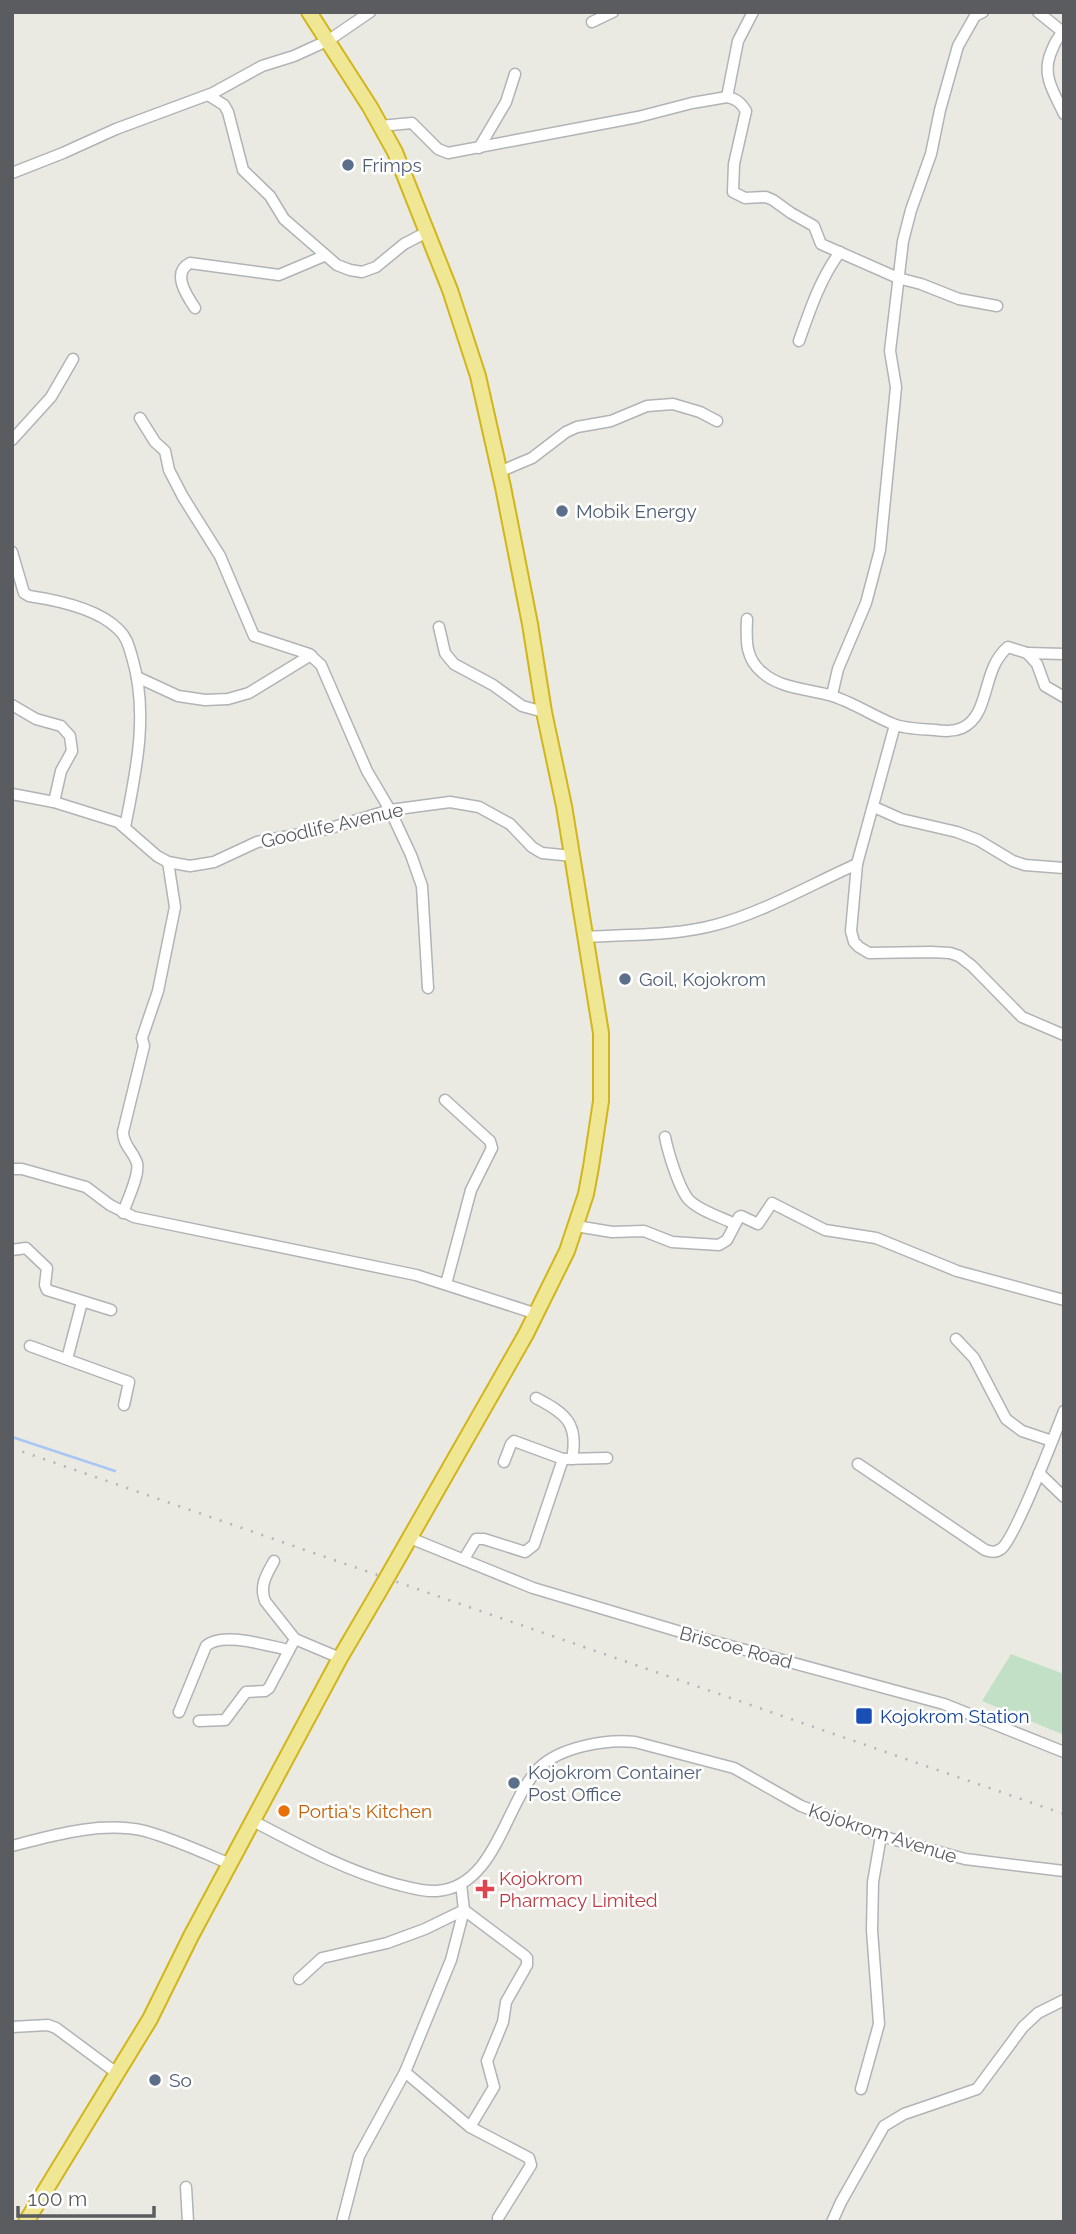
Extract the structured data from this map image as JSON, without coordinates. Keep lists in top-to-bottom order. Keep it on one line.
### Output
{"streets":{"street":["Goodlife Avenue","Briscoe Road","Kojokrom Avenue"]},"places":{"other":["Frimps","Mobik Energy","Goil, Kojokrom","Kojokrom Container Post Office","Portia's Kitchen","So"],"transit":["Kojokrom Station"],"health":["Kojokrom Pharmacy Limited"]},"scale_bar":"100 m"}
